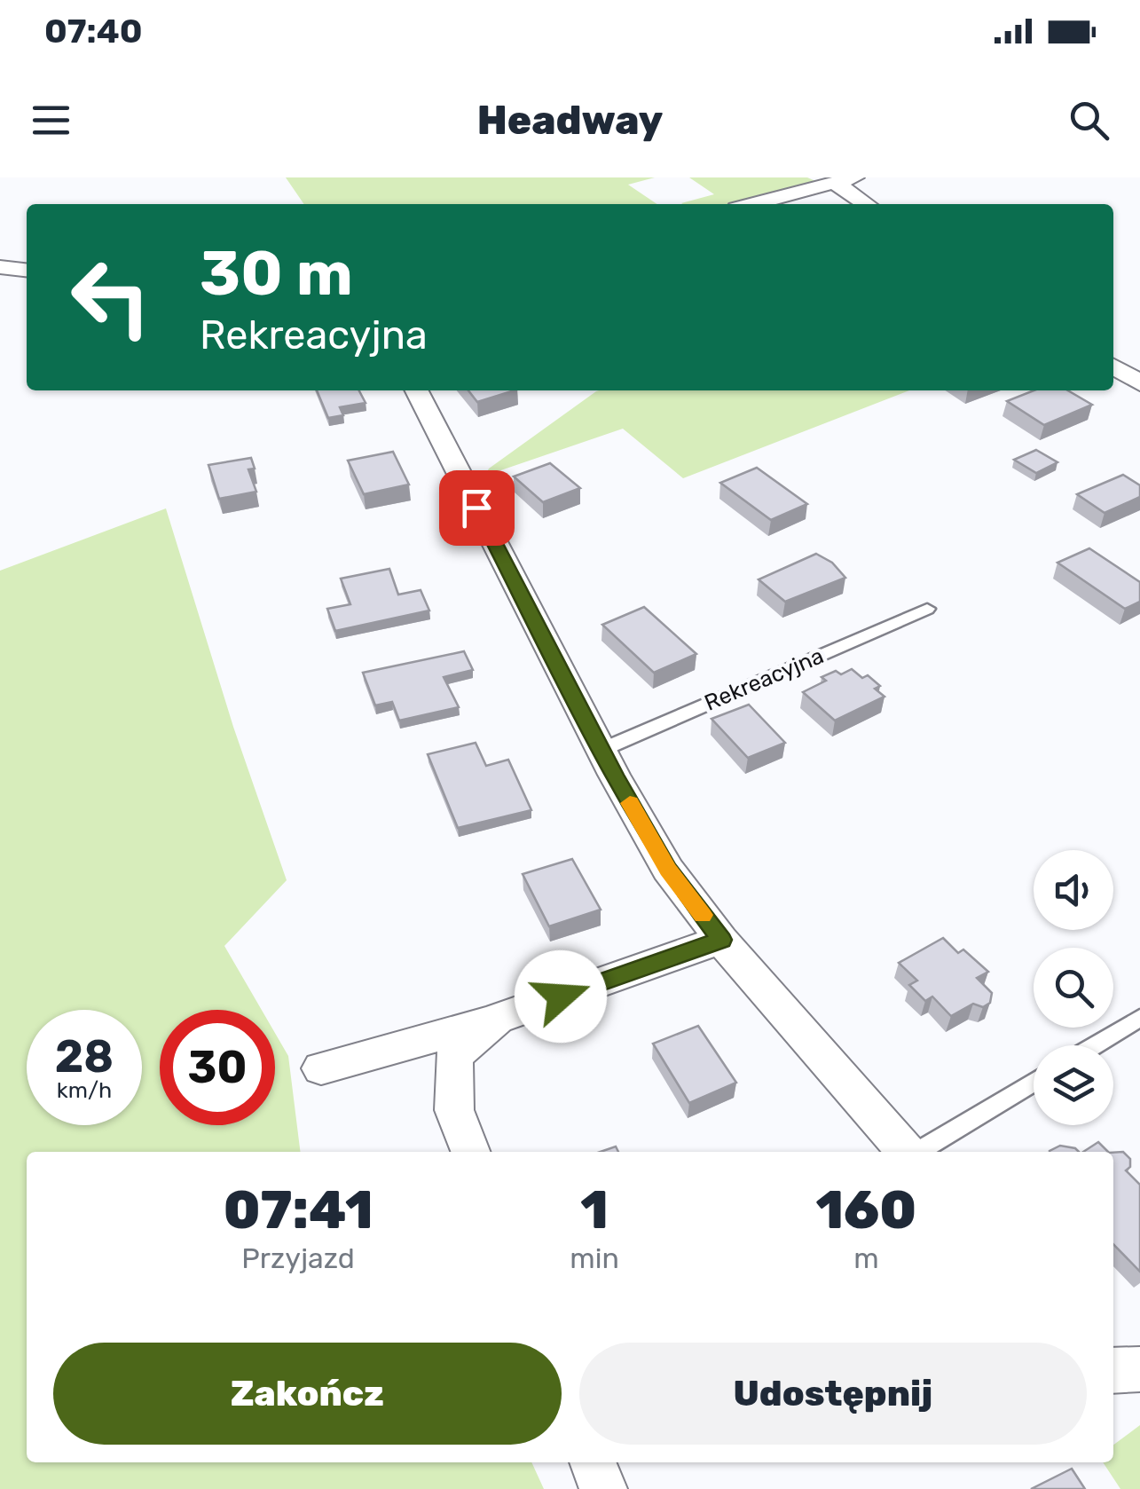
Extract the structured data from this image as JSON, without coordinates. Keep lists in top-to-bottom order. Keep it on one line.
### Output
{"streets":{"lane":["Rekreacyjna"]},"page":{"status":"07:40","header":"Headway","turn":["30 m","Rekreacyjna"],"speed":"28 km/h","limit":"30","eta":["07:41","Przyjazd","1","min","160","m"],"buttons":["Zakończ","Udostępnij"]}}
